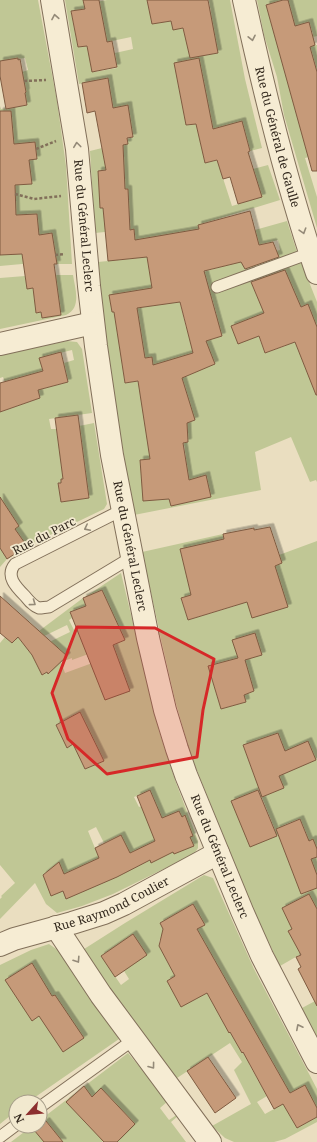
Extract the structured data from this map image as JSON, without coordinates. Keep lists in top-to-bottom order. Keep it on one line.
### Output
{"streets":{"street":["Rue du Général de Gaulle","Rue du Général Leclerc","Rue Raymond Coulier"],"lane":["Rue du Parc"]},"crossings":[["Rue du Général Leclerc","Rue du Parc"],["Rue du Général Leclerc","Rue Raymond Coulier"]],"one_way":["Rue du Général de Gaulle"],"north":"bottom left"}
